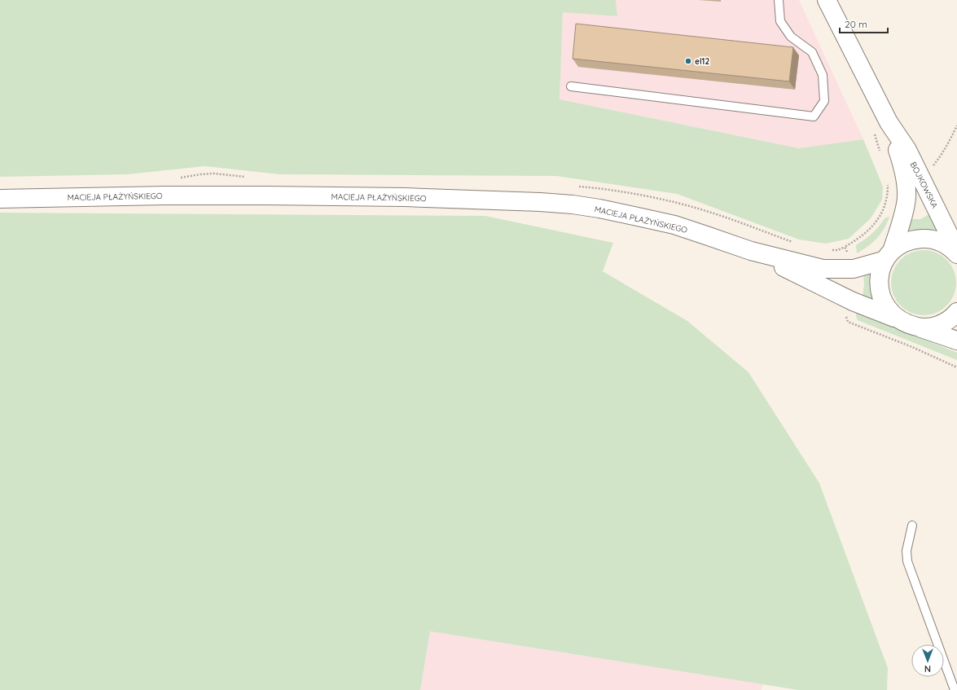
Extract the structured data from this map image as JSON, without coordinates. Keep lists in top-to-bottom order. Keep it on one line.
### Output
{"streets":{"street":["BOJKOWSKA","MACIEJA PŁAŻYŃSKIEGO"]},"crossings":[["BOJKOWSKA","MACIEJA PŁAŻYŃSKIEGO"]],"places":["el12"],"scale_bar":"20 m","north":"bottom"}
